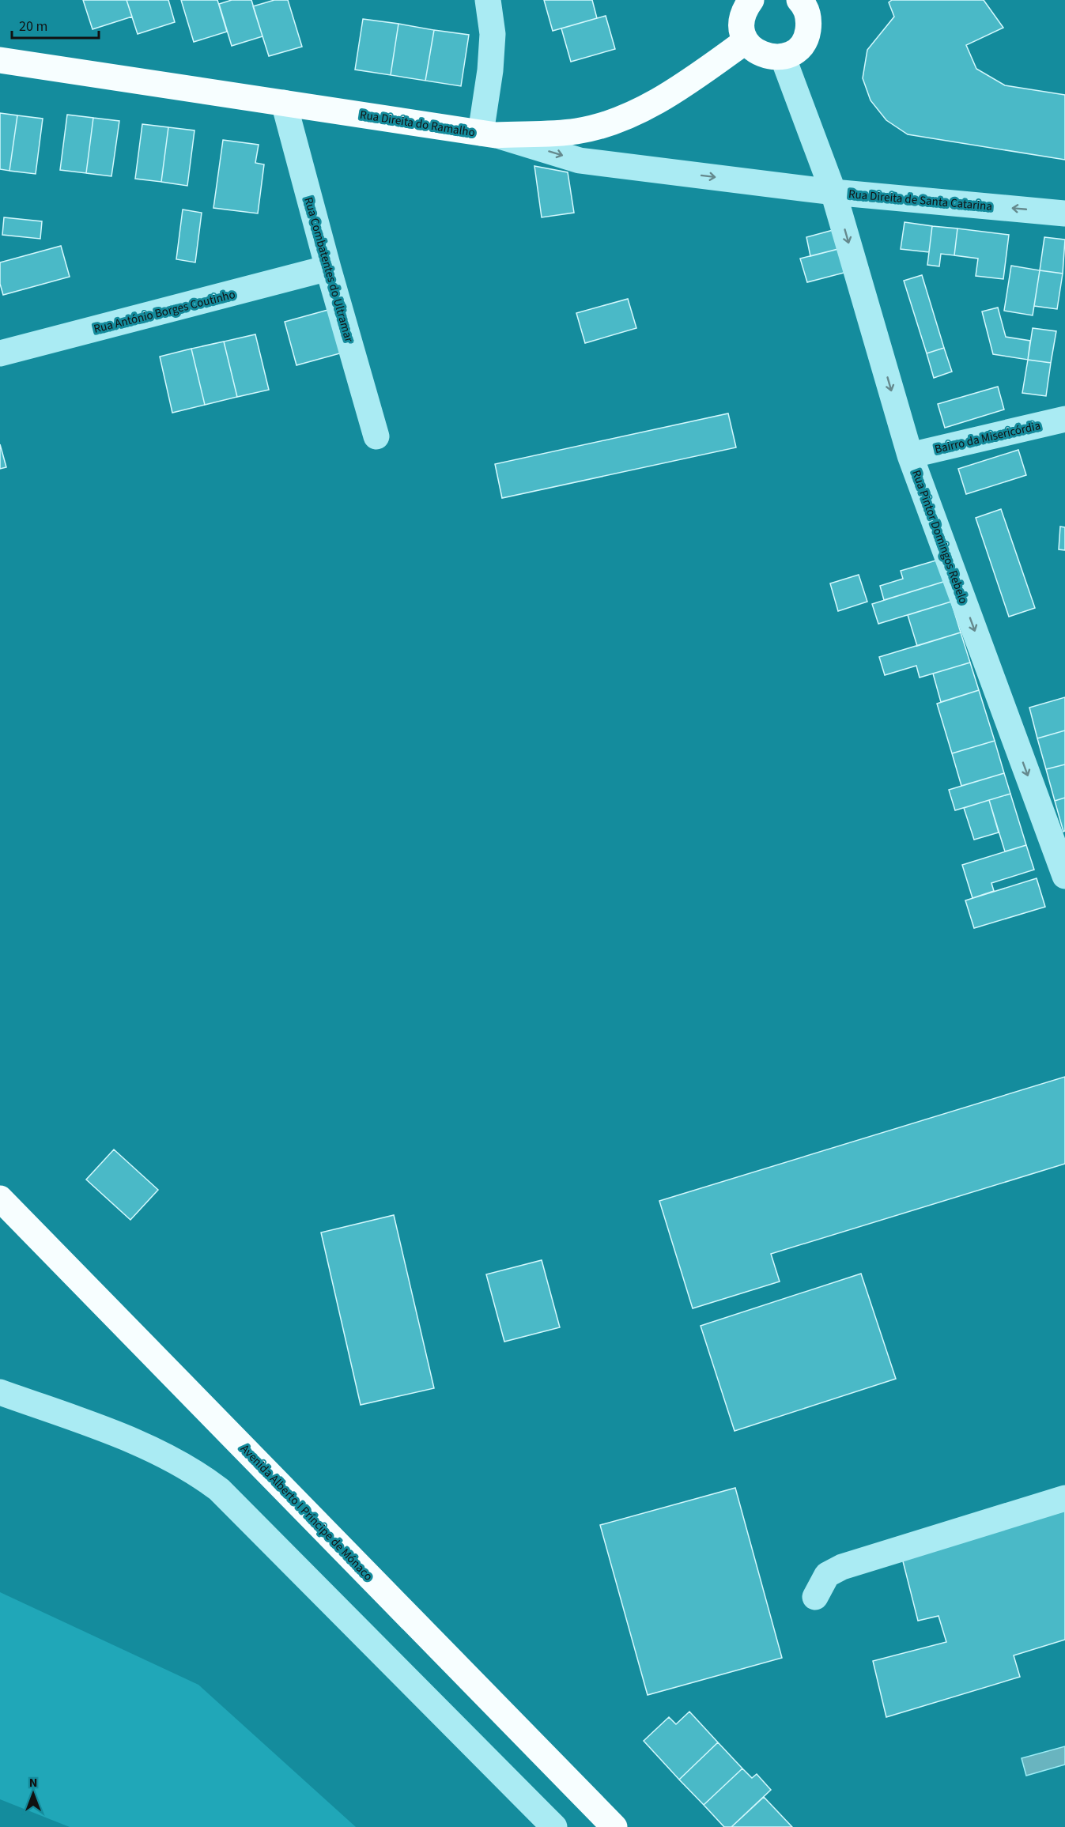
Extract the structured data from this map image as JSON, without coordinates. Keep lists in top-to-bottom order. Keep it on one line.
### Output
{"streets":{"main road":["Rua Direita do Ramalho","Avenida Alberto I Príncipe de Mónaco"],"street":["Rua Direita de Santa Catarina","Rua Combatentes do Ultramar","Rua António Borges Coutinho","Bairro da Misericórdia","Rua Pintor Domingos Rebelo"]},"crossings":[["Rua Direita do Ramalho","Rua Direita de Santa Catarina"],["Rua Direita do Ramalho","Rua Combatentes do Ultramar"],["Rua Direita do Ramalho","Rua Pintor Domingos Rebelo"],["Rua Direita de Santa Catarina","Rua Pintor Domingos Rebelo"],["Rua Combatentes do Ultramar","Rua António Borges Coutinho"],["Bairro da Misericórdia","Rua Pintor Domingos Rebelo"]],"one_way":["Rua Direita do Ramalho","Rua Direita de Santa Catarina","Rua Pintor Domingos Rebelo"],"scale_bar":"20 m","north":"top"}
